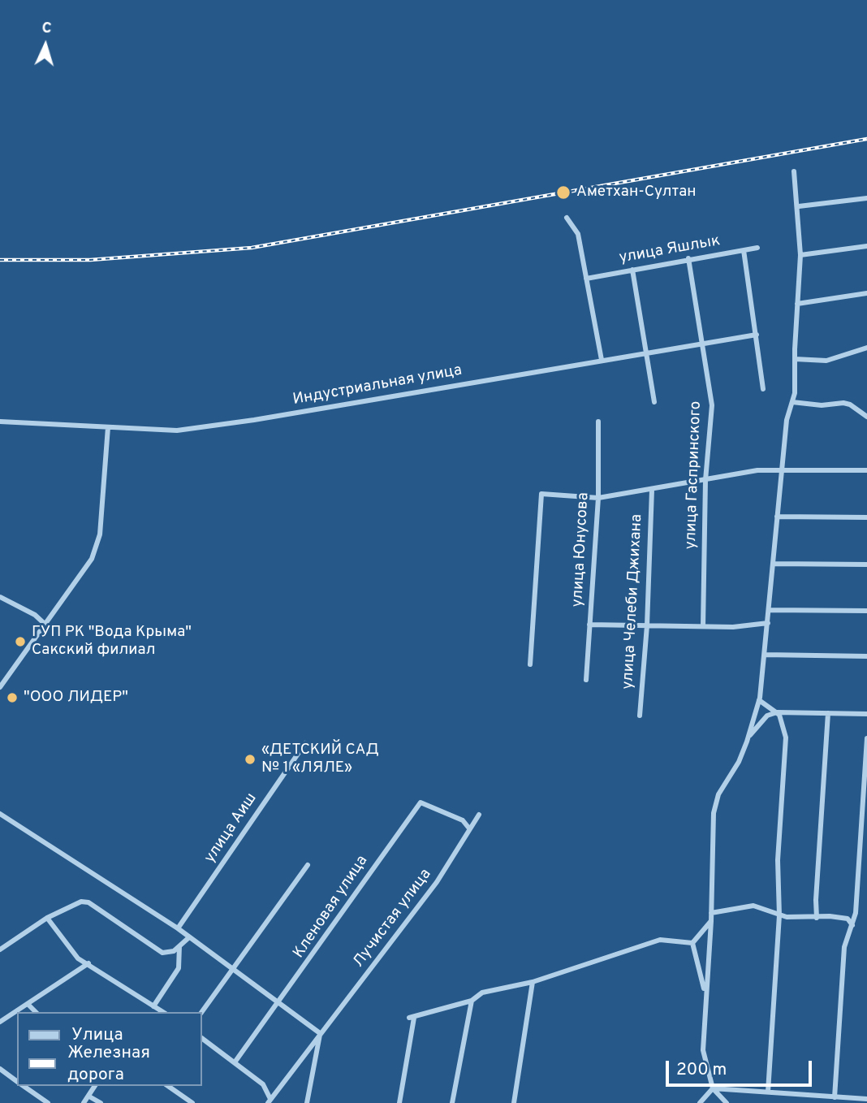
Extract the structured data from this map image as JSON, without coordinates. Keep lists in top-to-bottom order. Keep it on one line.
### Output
{"streets":{"street":["улица Яшлык","Индустриальная улица","улица Гаспринского","улица Юнусова","улица Челеби Джихана","улица Аиш","Кленовая улица","Лучистая улица"]},"crossings":[["улица Яшлык","улица Гаспринского"],["Индустриальная улица","улица Гаспринского"],["Кленовая улица","Лучистая улица"]],"places":["Аметхан-Султан","ГУП РК \"Вода Крыма\" Сакский филиал","\"ООО ЛИДЕР\"","«ДЕТСКИЙ САД № 1 «ЛЯЛЕ»"],"legend":["Улица","Железная дорога"],"scale_bar":"200 m","north":"top"}
